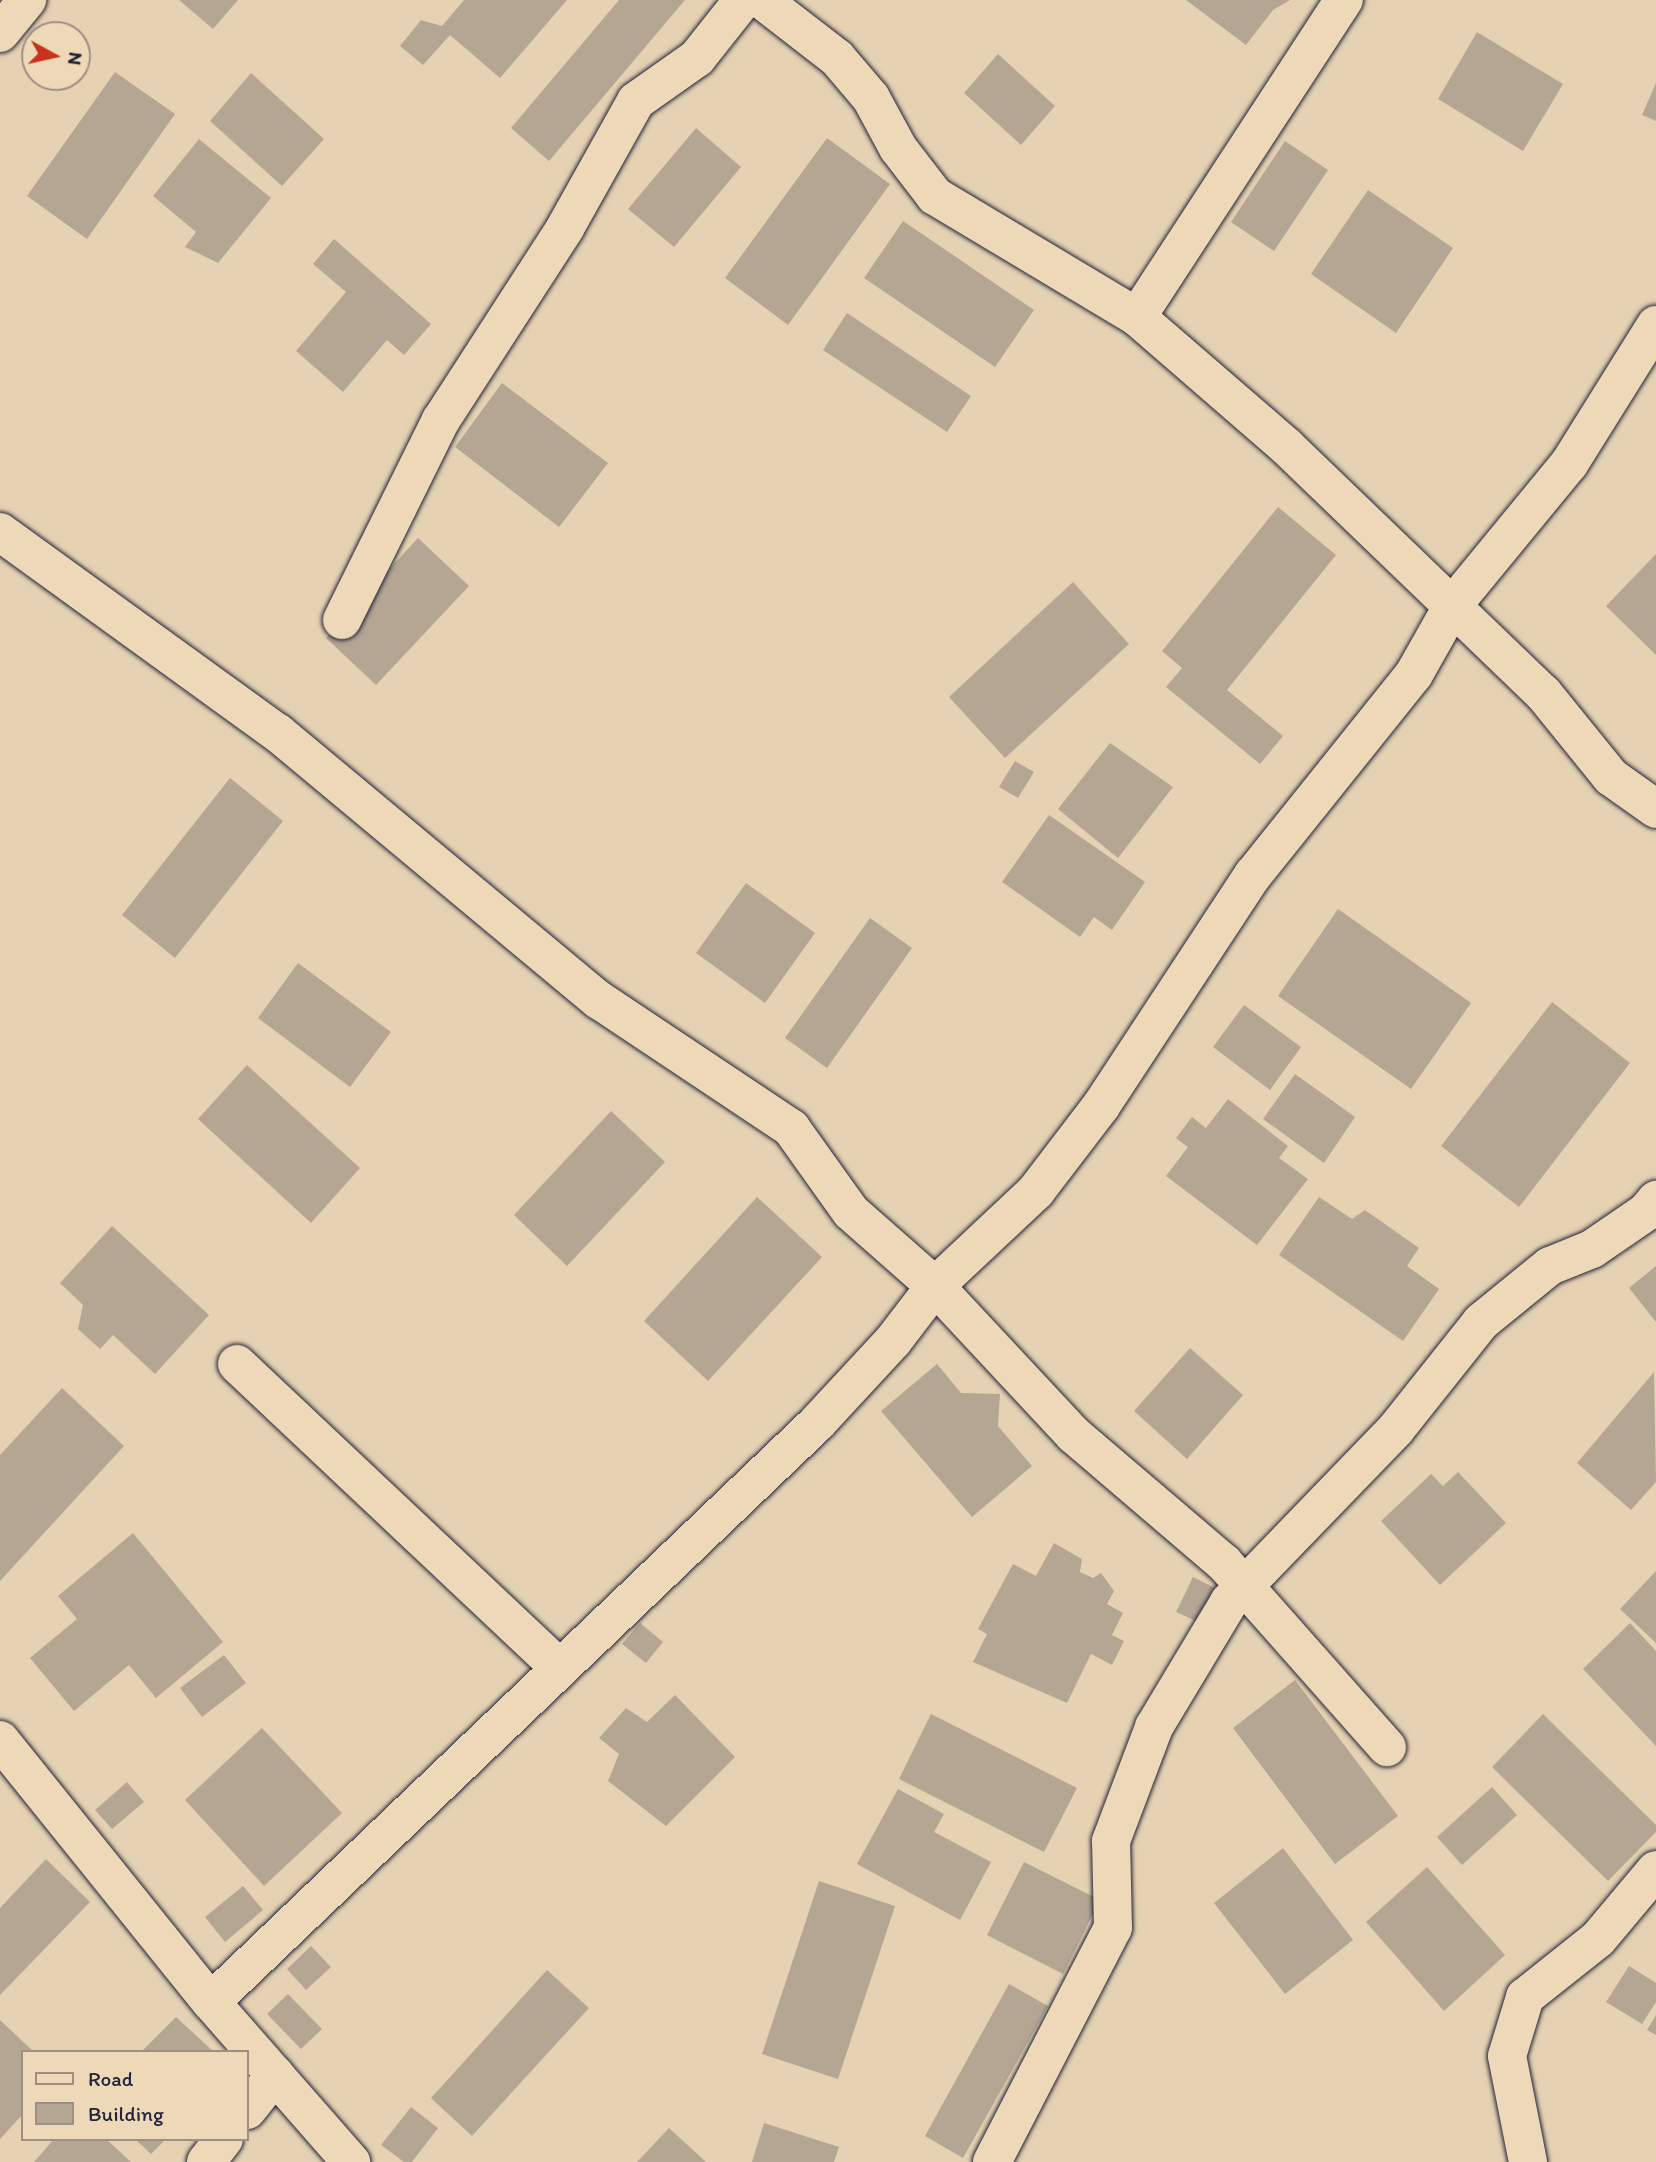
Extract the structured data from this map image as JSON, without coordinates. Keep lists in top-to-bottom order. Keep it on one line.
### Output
{"legend":["Road","Building"],"north":"right"}
